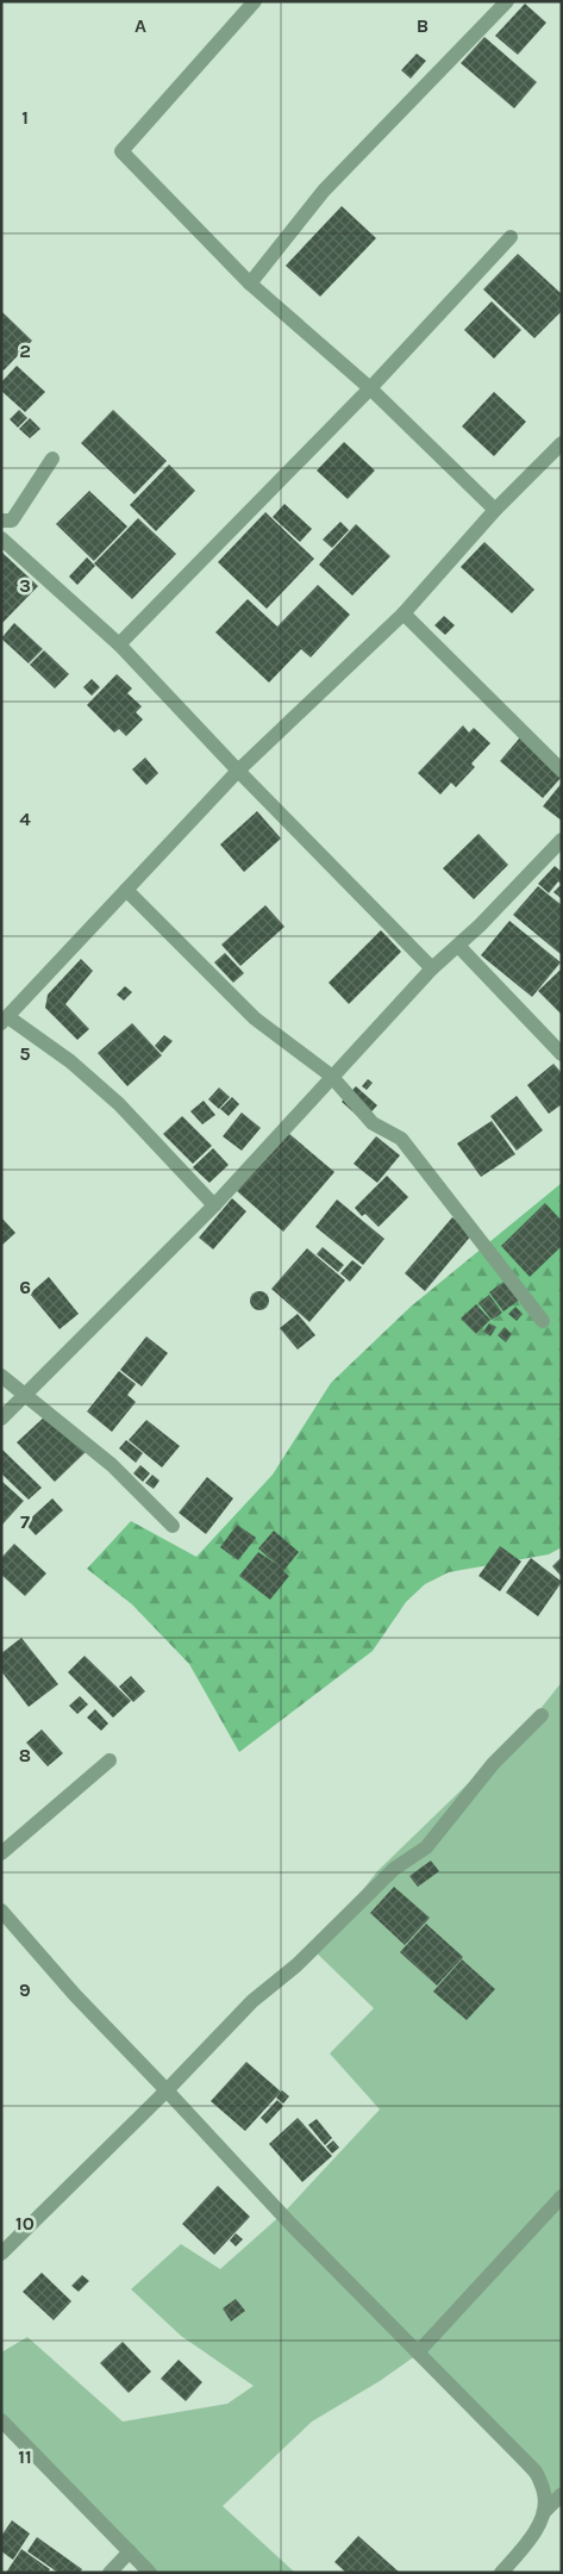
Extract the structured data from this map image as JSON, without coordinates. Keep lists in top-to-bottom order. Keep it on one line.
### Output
{"grid":{"columns":["A","B"],"rows":["1","2","3","4","5","6","7","8","9","10","11"]}}
